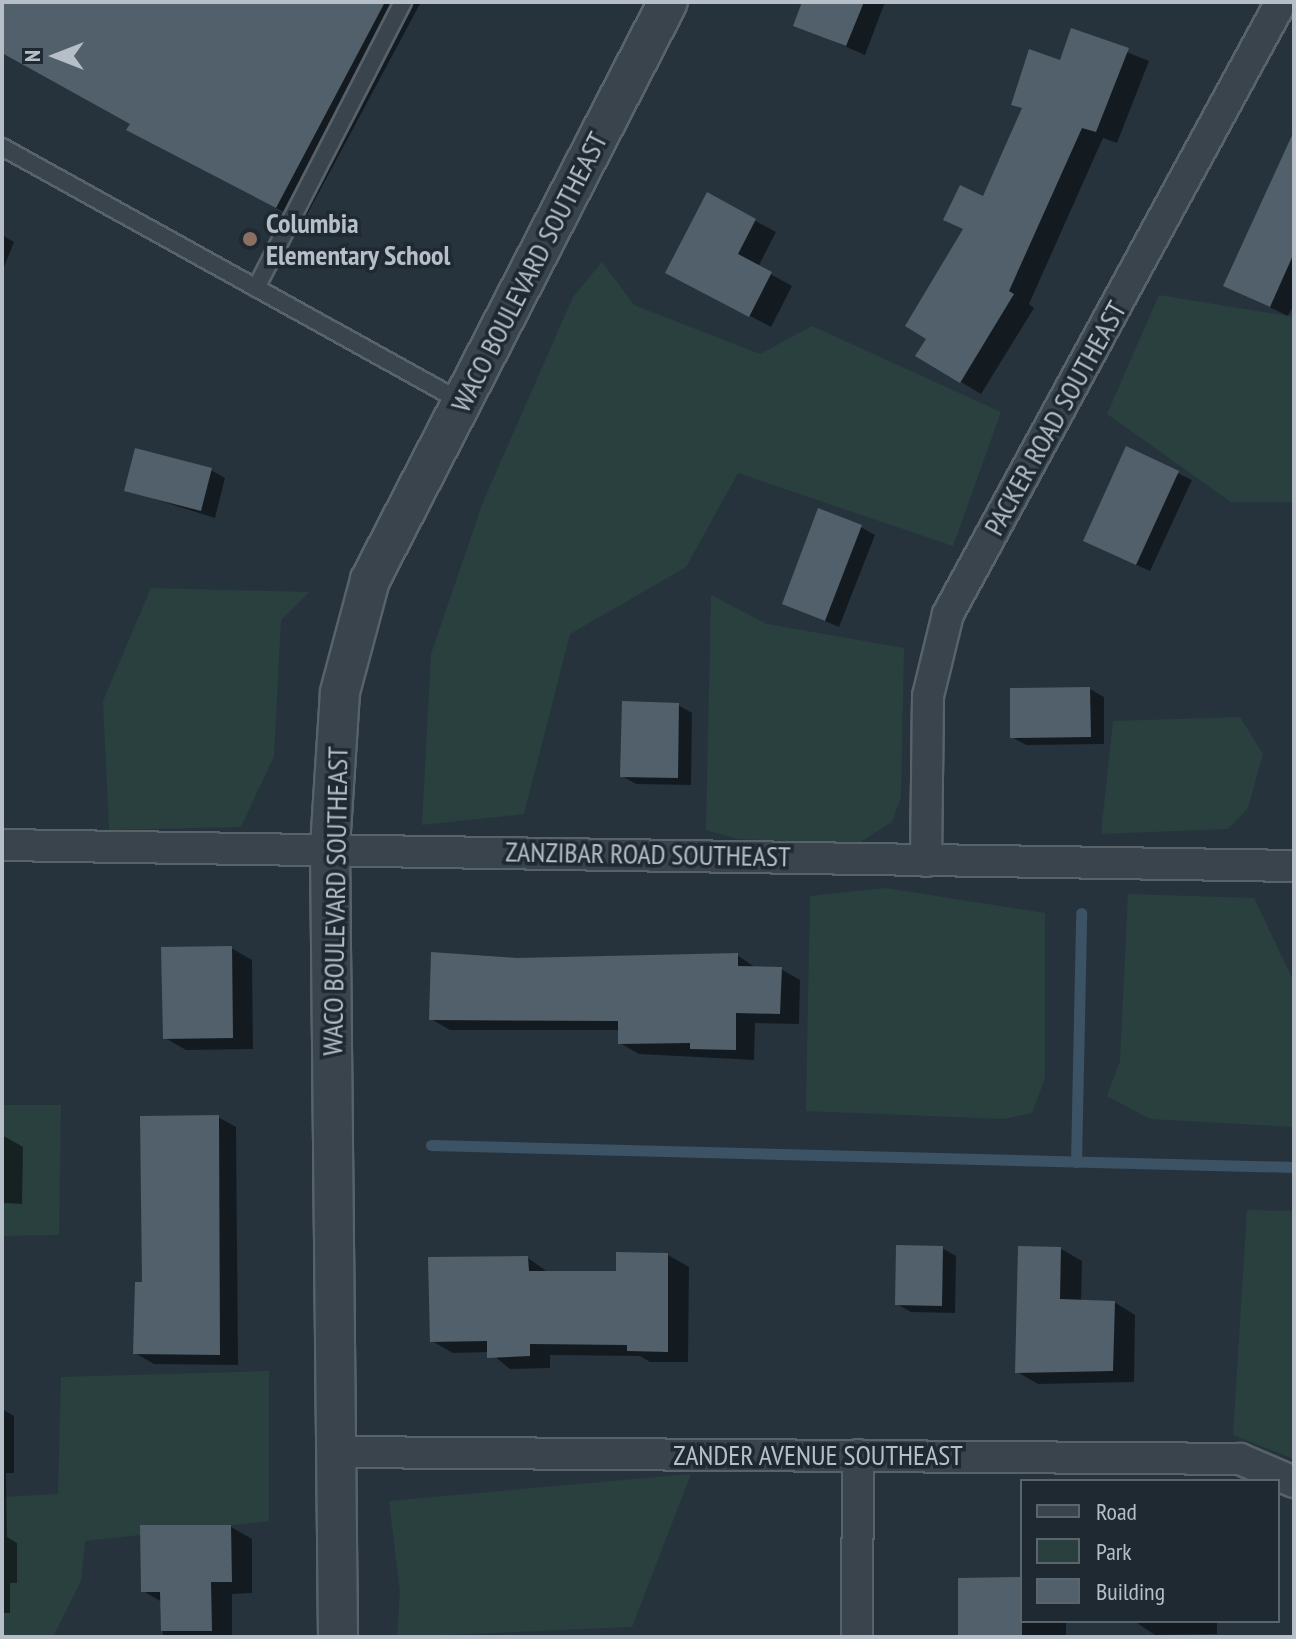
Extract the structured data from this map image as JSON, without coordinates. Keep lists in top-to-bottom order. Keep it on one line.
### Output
{"streets":{"street":["WACO BOULEVARD SOUTHEAST","PACKER ROAD SOUTHEAST","ZANZIBAR ROAD SOUTHEAST","ZANDER AVENUE SOUTHEAST"]},"crossings":[["WACO BOULEVARD SOUTHEAST","ZANZIBAR ROAD SOUTHEAST"],["WACO BOULEVARD SOUTHEAST","ZANDER AVENUE SOUTHEAST"],["PACKER ROAD SOUTHEAST","ZANZIBAR ROAD SOUTHEAST"]],"places":["Columbia Elementary School"],"legend":["Road","Park","Building"],"north":"left"}
